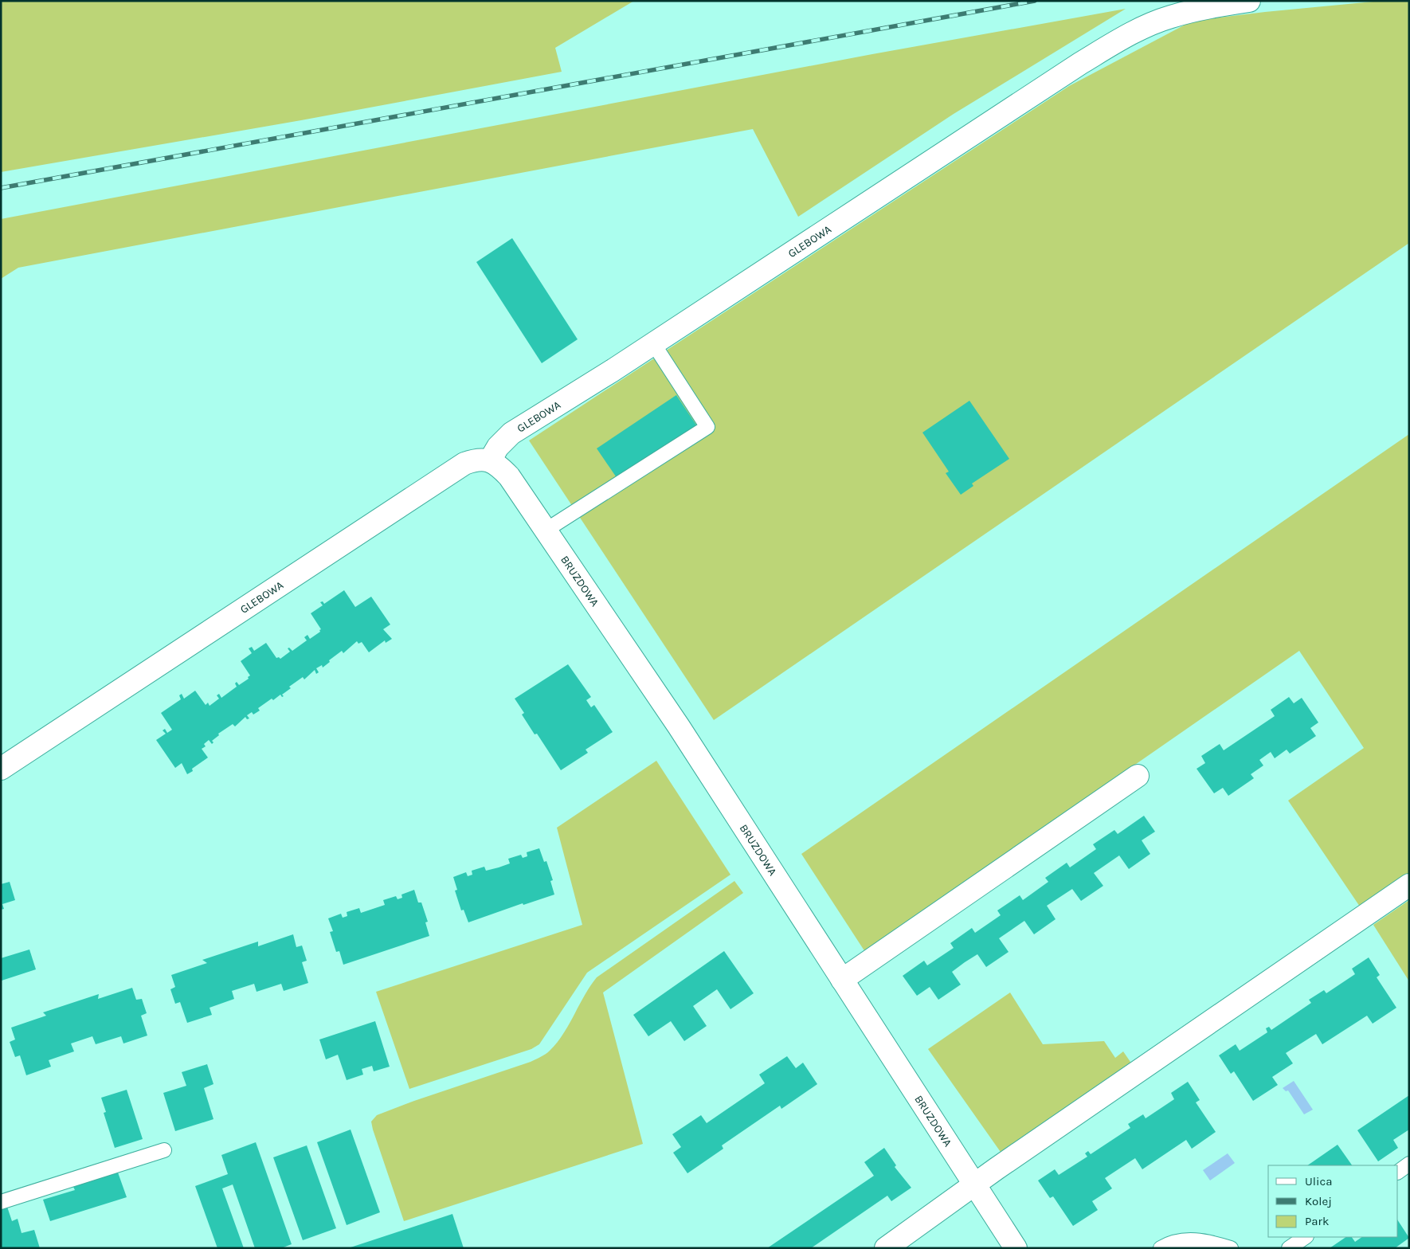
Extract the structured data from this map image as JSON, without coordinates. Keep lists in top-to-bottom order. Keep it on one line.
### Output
{"streets":{"street":["GLEBOWA","BRUZDOWA"]},"crossings":[["GLEBOWA","BRUZDOWA"]],"legend":["Ulica","Kolej","Park"]}
